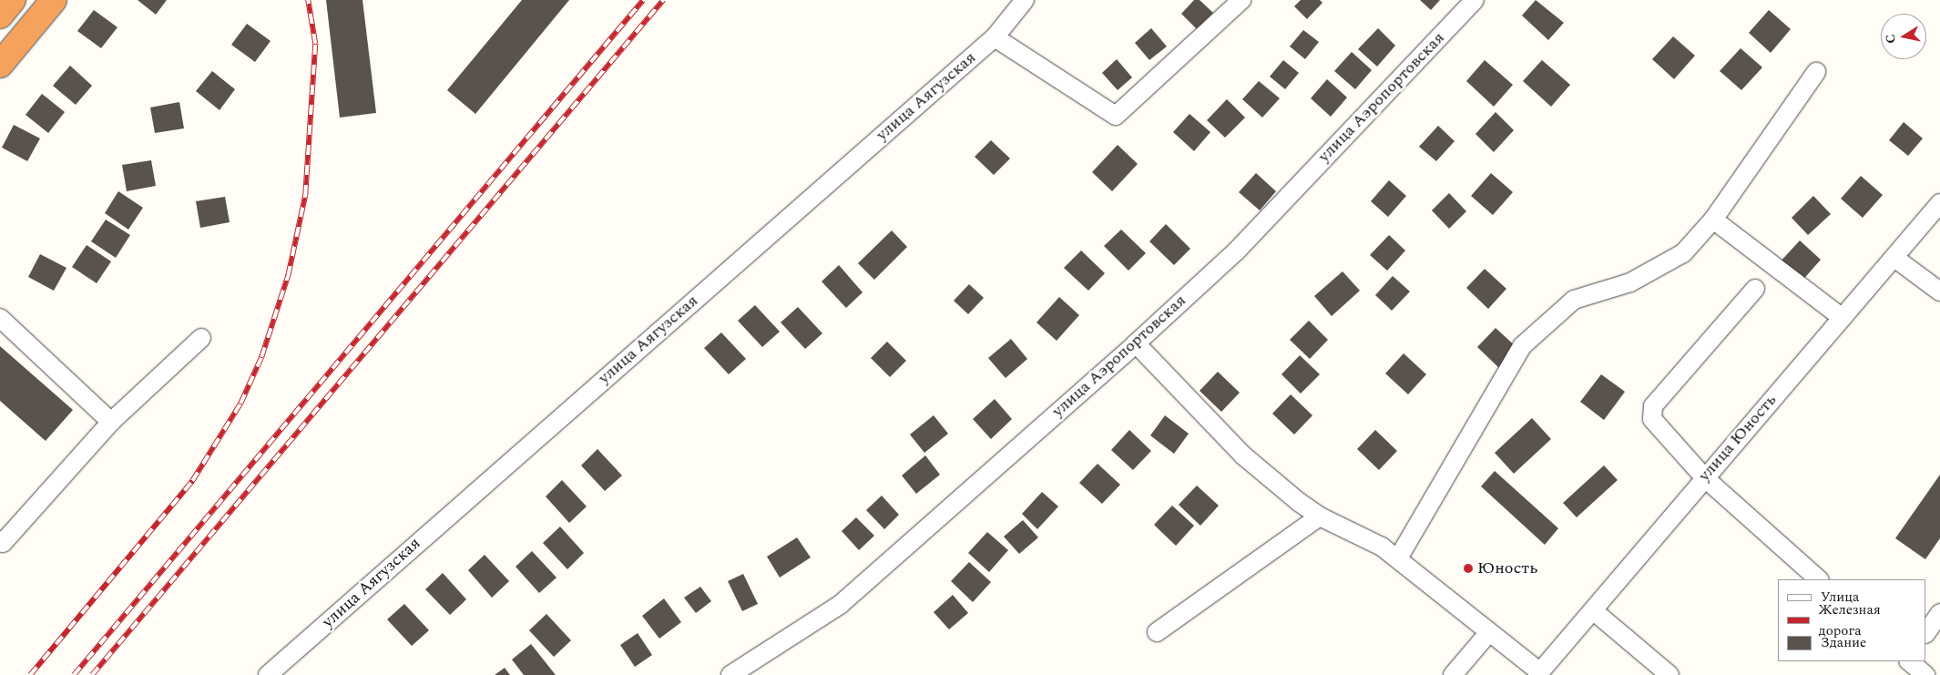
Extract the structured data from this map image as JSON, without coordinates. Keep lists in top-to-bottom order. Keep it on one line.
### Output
{"streets":{"street":["улица Аягузская","улица Аэропортовская","улица Юность"]},"places":["Юность"],"legend":["Улица","Железная дорога","Здание"],"north":"left"}
